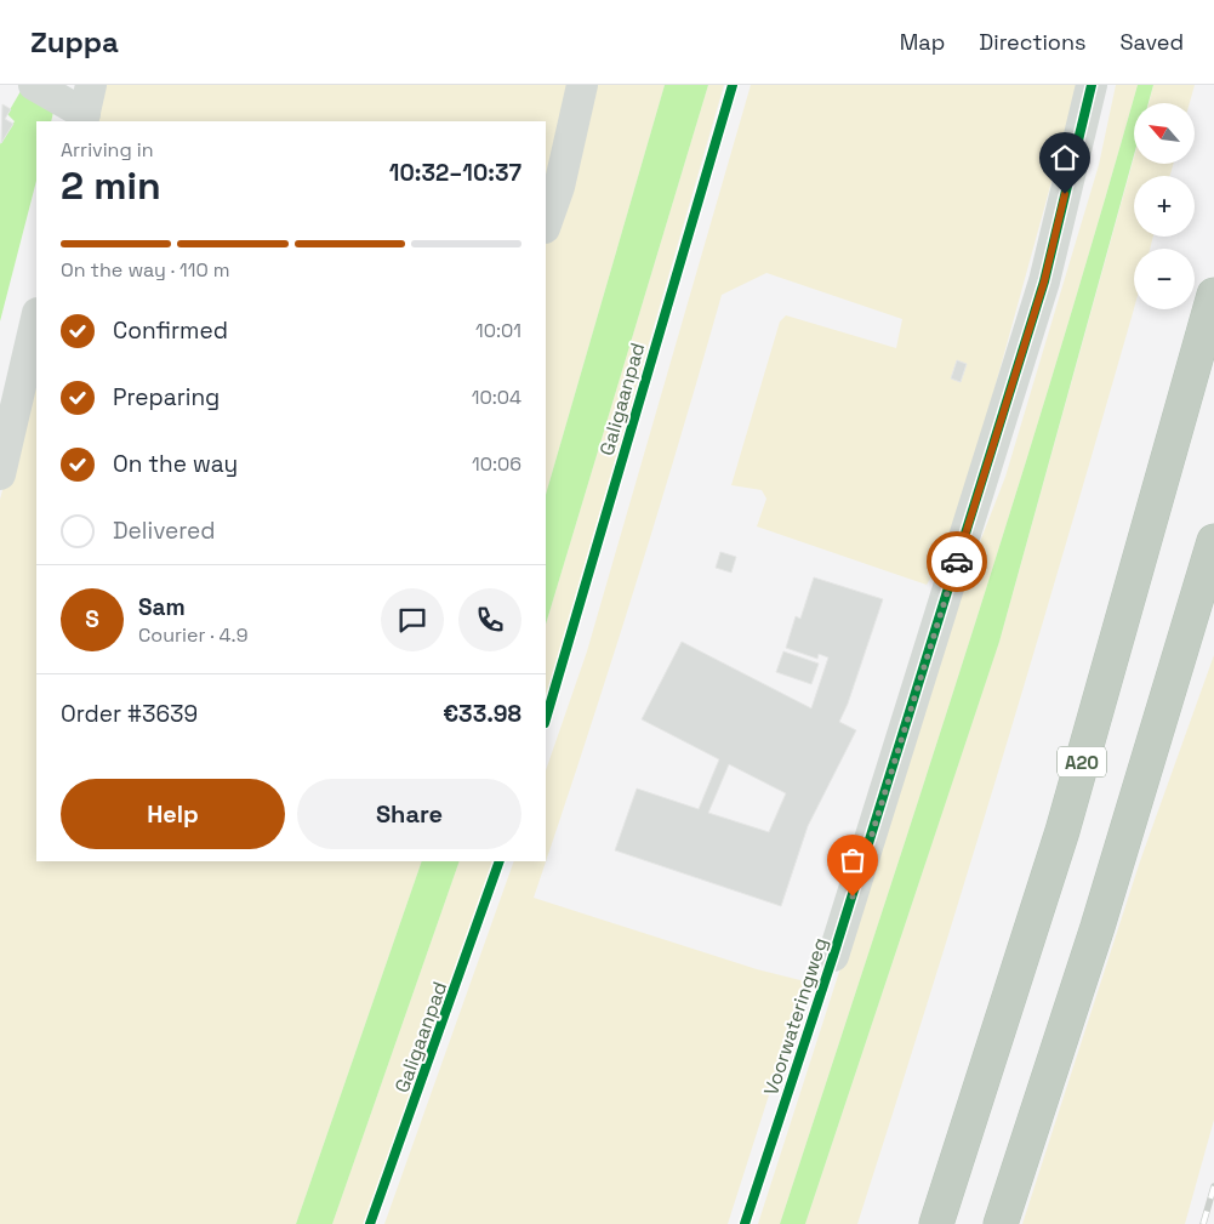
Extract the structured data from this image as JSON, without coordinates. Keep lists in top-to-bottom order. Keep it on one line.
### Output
{"streets":{"highway":["A20"],"street":["Voorwateringweg"],"cycle path":["Galigaanpad"]},"north":"top left","page":{"header":"Zuppa","nav":["Map","Directions","Saved"],"map_buttons":["+","−"],"heading":["2 min","Arriving in","10:32–10:37"],"panel":["Sam","Courier · 4.9","Order #3639","€33.98"],"bar":"On the way · 110 m","list":[["Confirmed","10:01"],["Preparing","10:04"],["On the way","10:06"],"Delivered"],"round":"S","buttons":["Help","Share"]}}
